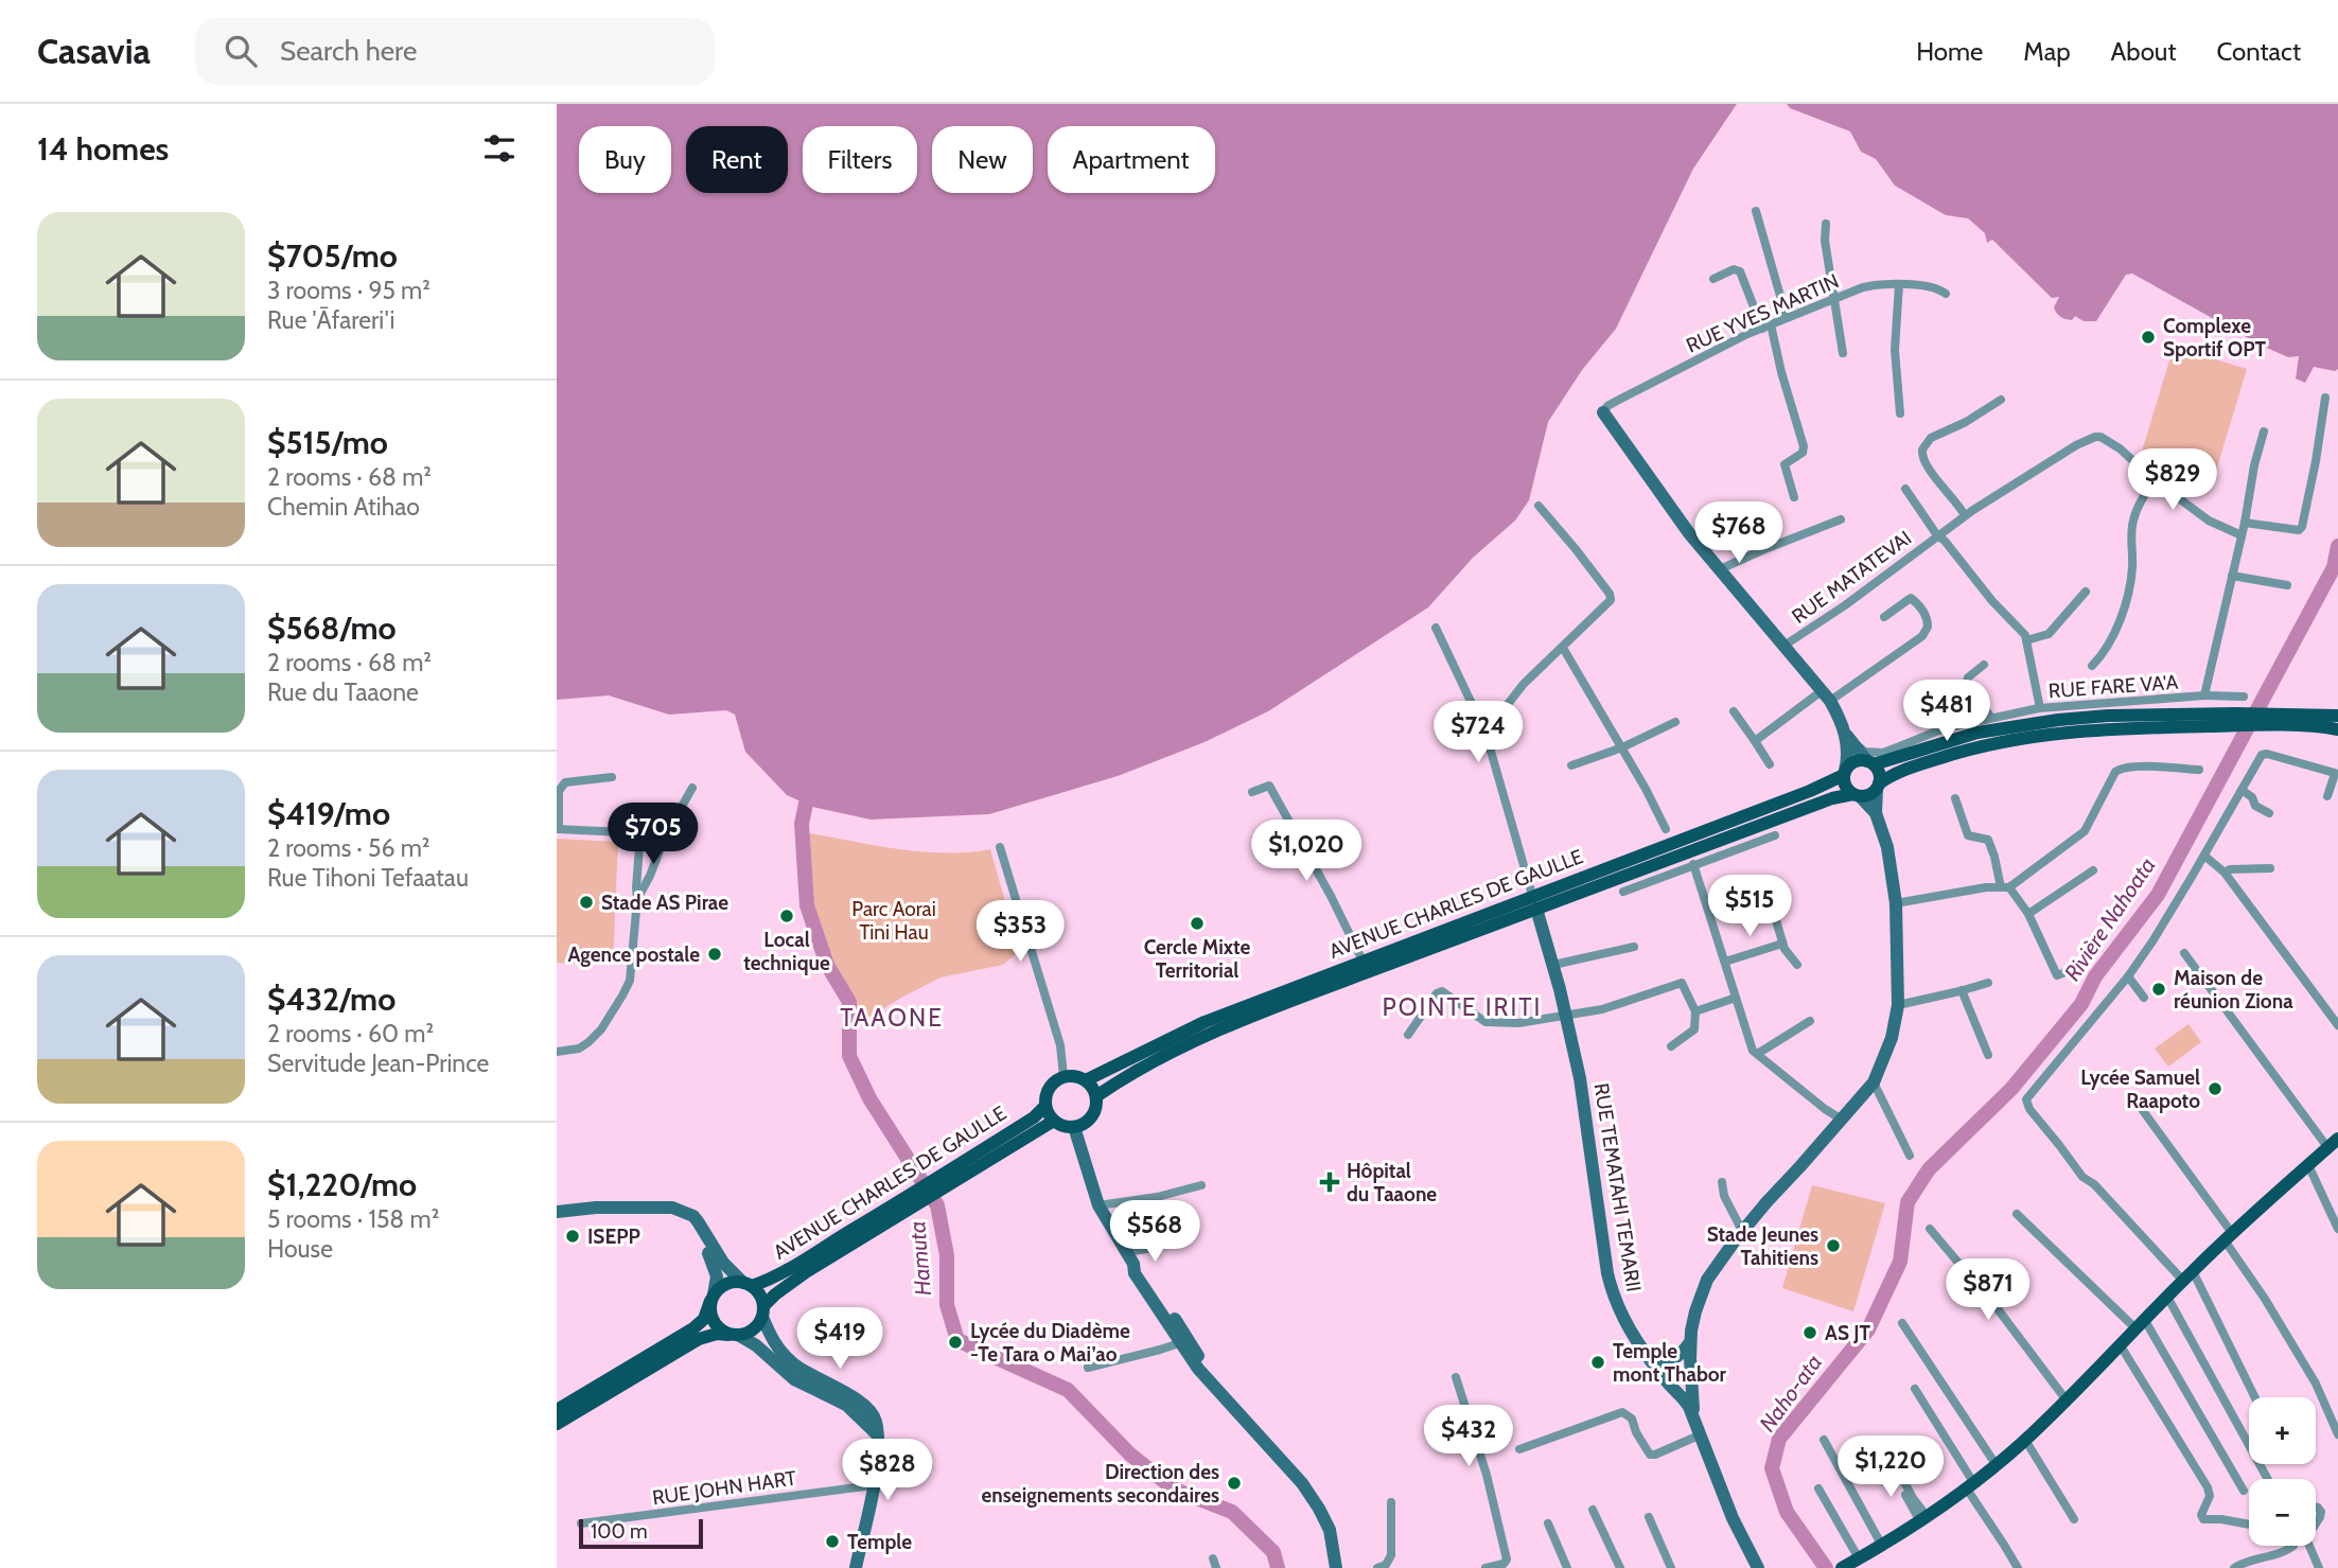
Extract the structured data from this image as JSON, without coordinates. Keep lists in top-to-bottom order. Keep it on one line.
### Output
{"streets":{"main road":["AVENUE CHARLES DE GAULLE","RUE TEMATAHI TEMARII"],"street":["RUE YVES MARTIN","RUE MATATEVAI","RUE FARE VA'A","RUE JOHN HART"]},"crossings":[["RUE MATATEVAI","RUE FARE VA'A"],["AVENUE CHARLES DE GAULLE","RUE TEMATAHI TEMARII"]],"districts":["POINTE IRITI","TAAONE"],"water":["Rivière Nahoata","Hamuta","Naho-ata"],"parks":["Parc Aorai Tini Hau"],"places":{"other":["Complexe Sportif OPT","Stade AS Pirae","Local technique","Cercle Mixte Territorial","Agence postale","Maison de réunion Ziona","Lycée Samuel Raapoto","ISEPP","Stade Jeunes Tahitiens","AS JT","Lycée du Diadème -Te Tara o Mai’ao","Temple mont Thabor","Direction des enseignements secondaires","Temple"],"health":["Hôpital du Taaone"]},"scale_bar":"100 m","page":{"header":"Casavia","search":"Search here","nav":["Home","Map","About","Contact"],"heading":"14 homes","chip":["Buy","Rent","Filters","New","Apartment"],"list":[{"name":"$705/mo","note":"3 rooms · 95 m² · Rue 'Āfareri'i"},{"name":"$515/mo","note":"2 rooms · 68 m² · Chemin Atihao"},{"name":"$568/mo","note":"2 rooms · 68 m² · Rue du Taaone"},{"name":"$419/mo","note":"2 rooms · 56 m² · Rue Tihoni Tefaatau"},{"name":"$432/mo","note":"2 rooms · 60 m² · Servitude Jean-Prince"},{"name":"$1,220/mo","note":"5 rooms · 158 m² · House"}],"price":["$829","$768","$481","$724","$705","$1,020","$515","$353","$568","$871","$419","$432","$1,220","$828"],"map_buttons":["+","−"],"scale":"100 m"}}
